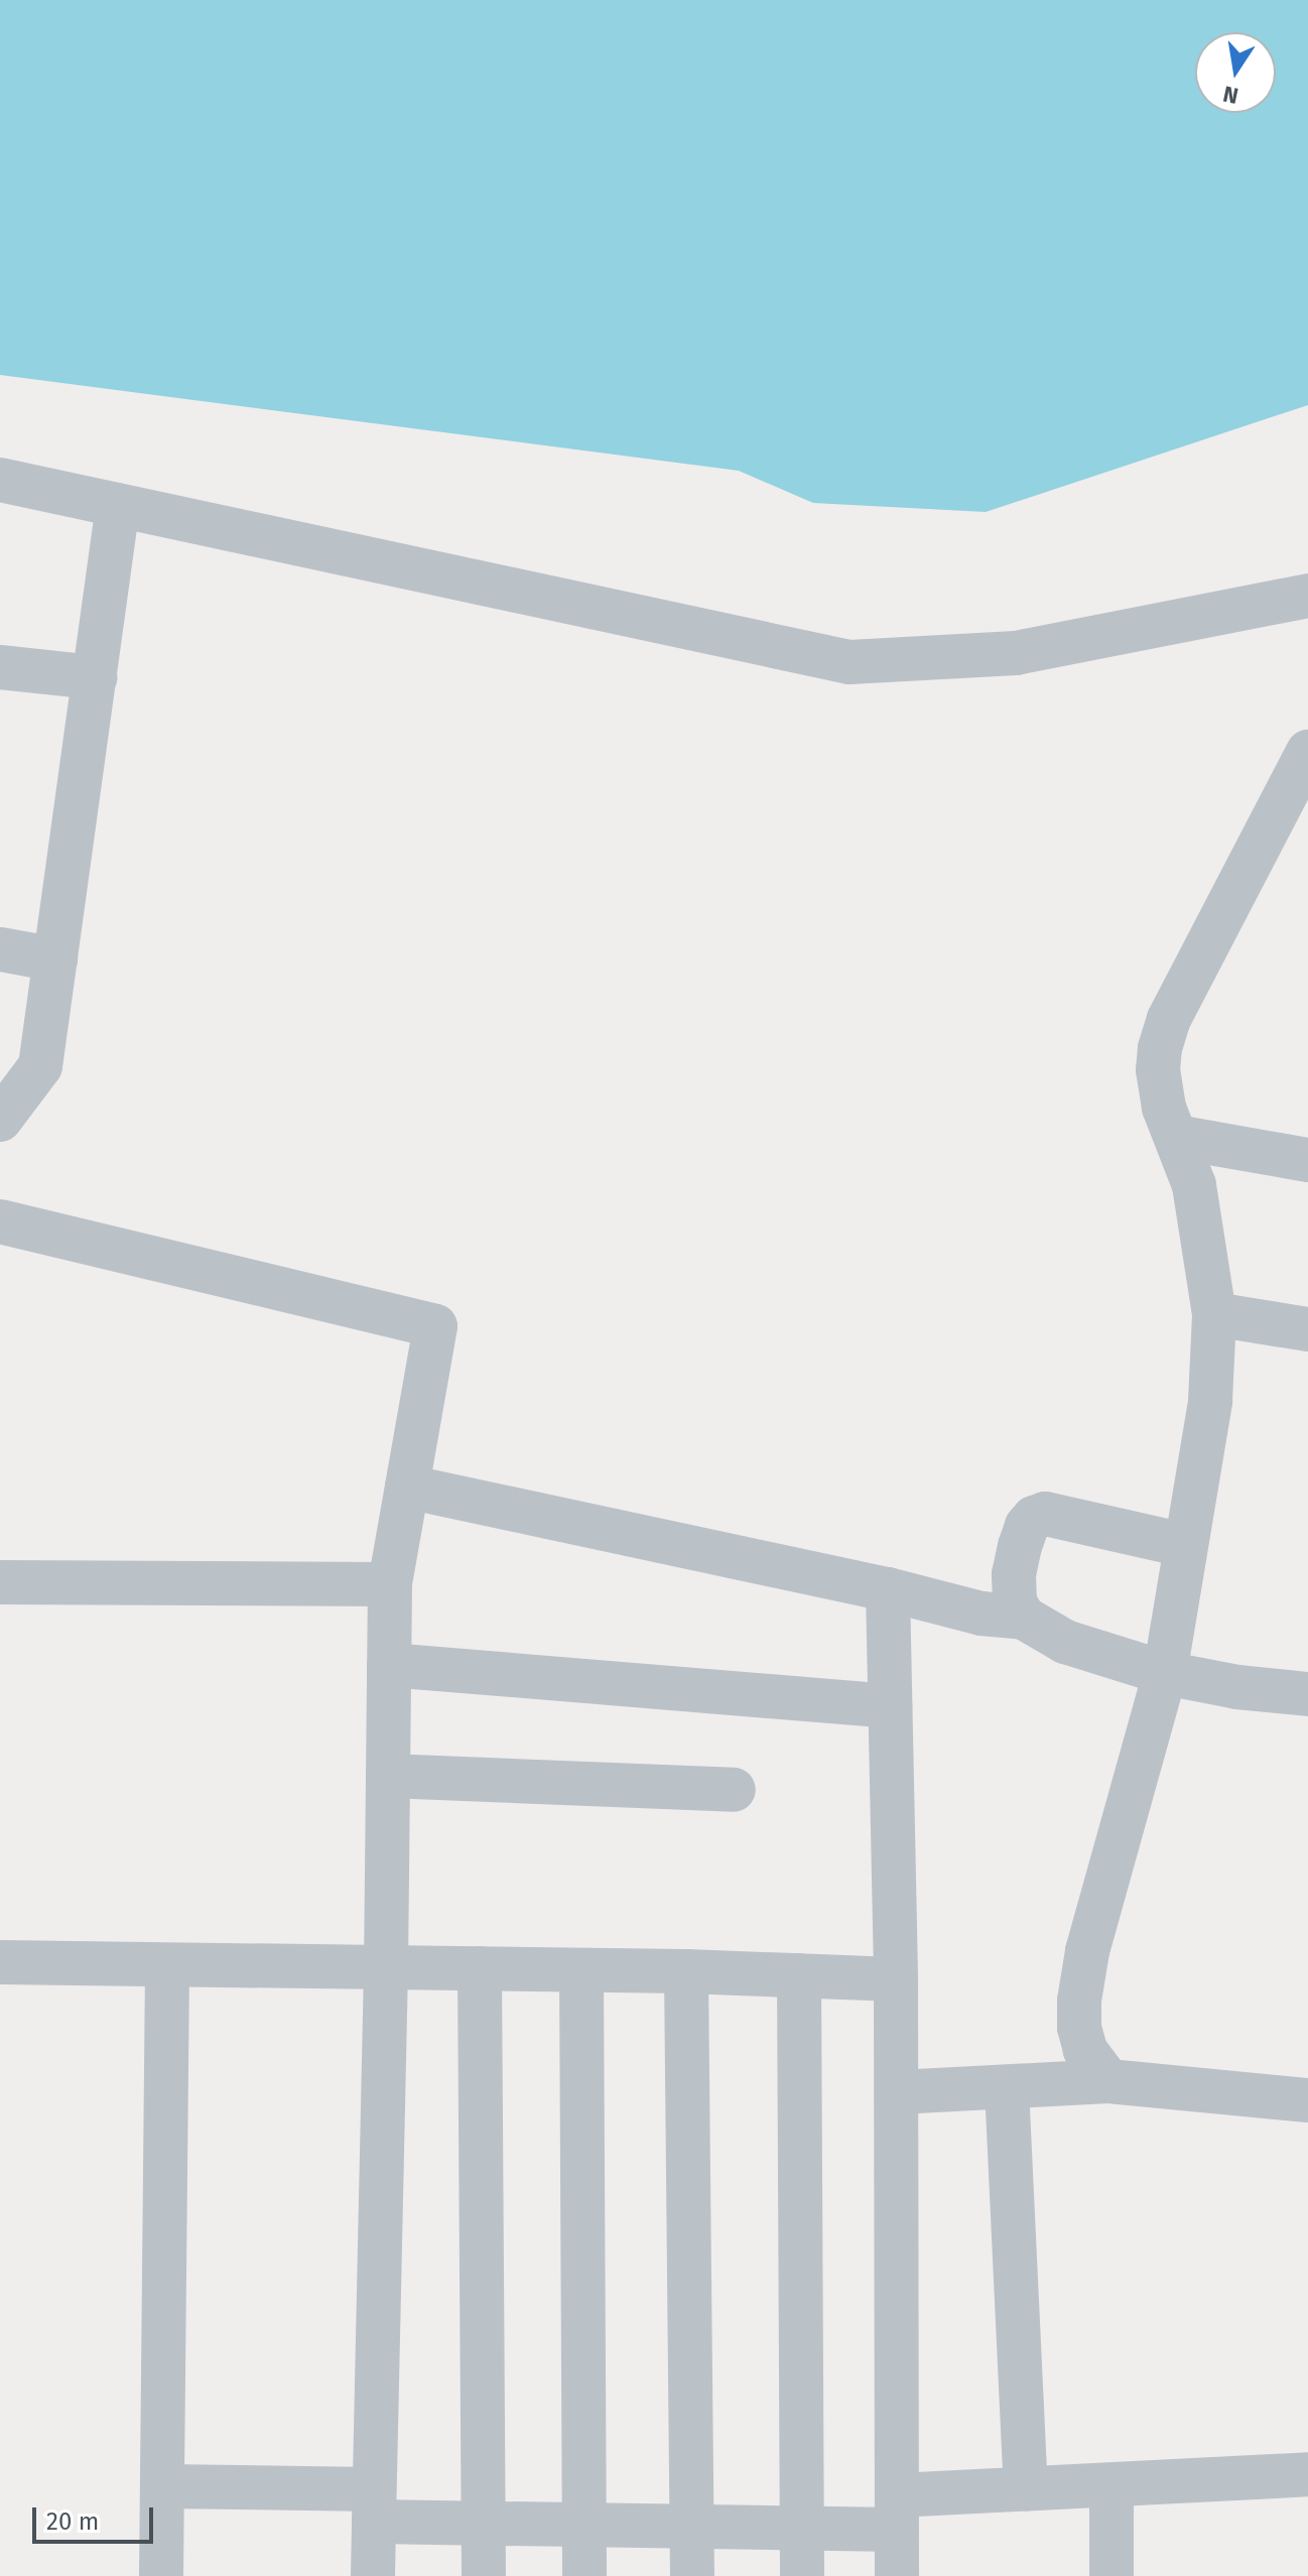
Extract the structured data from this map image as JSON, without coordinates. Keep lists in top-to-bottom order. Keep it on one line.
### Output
{"scale_bar":"20 m","north":"bottom"}
